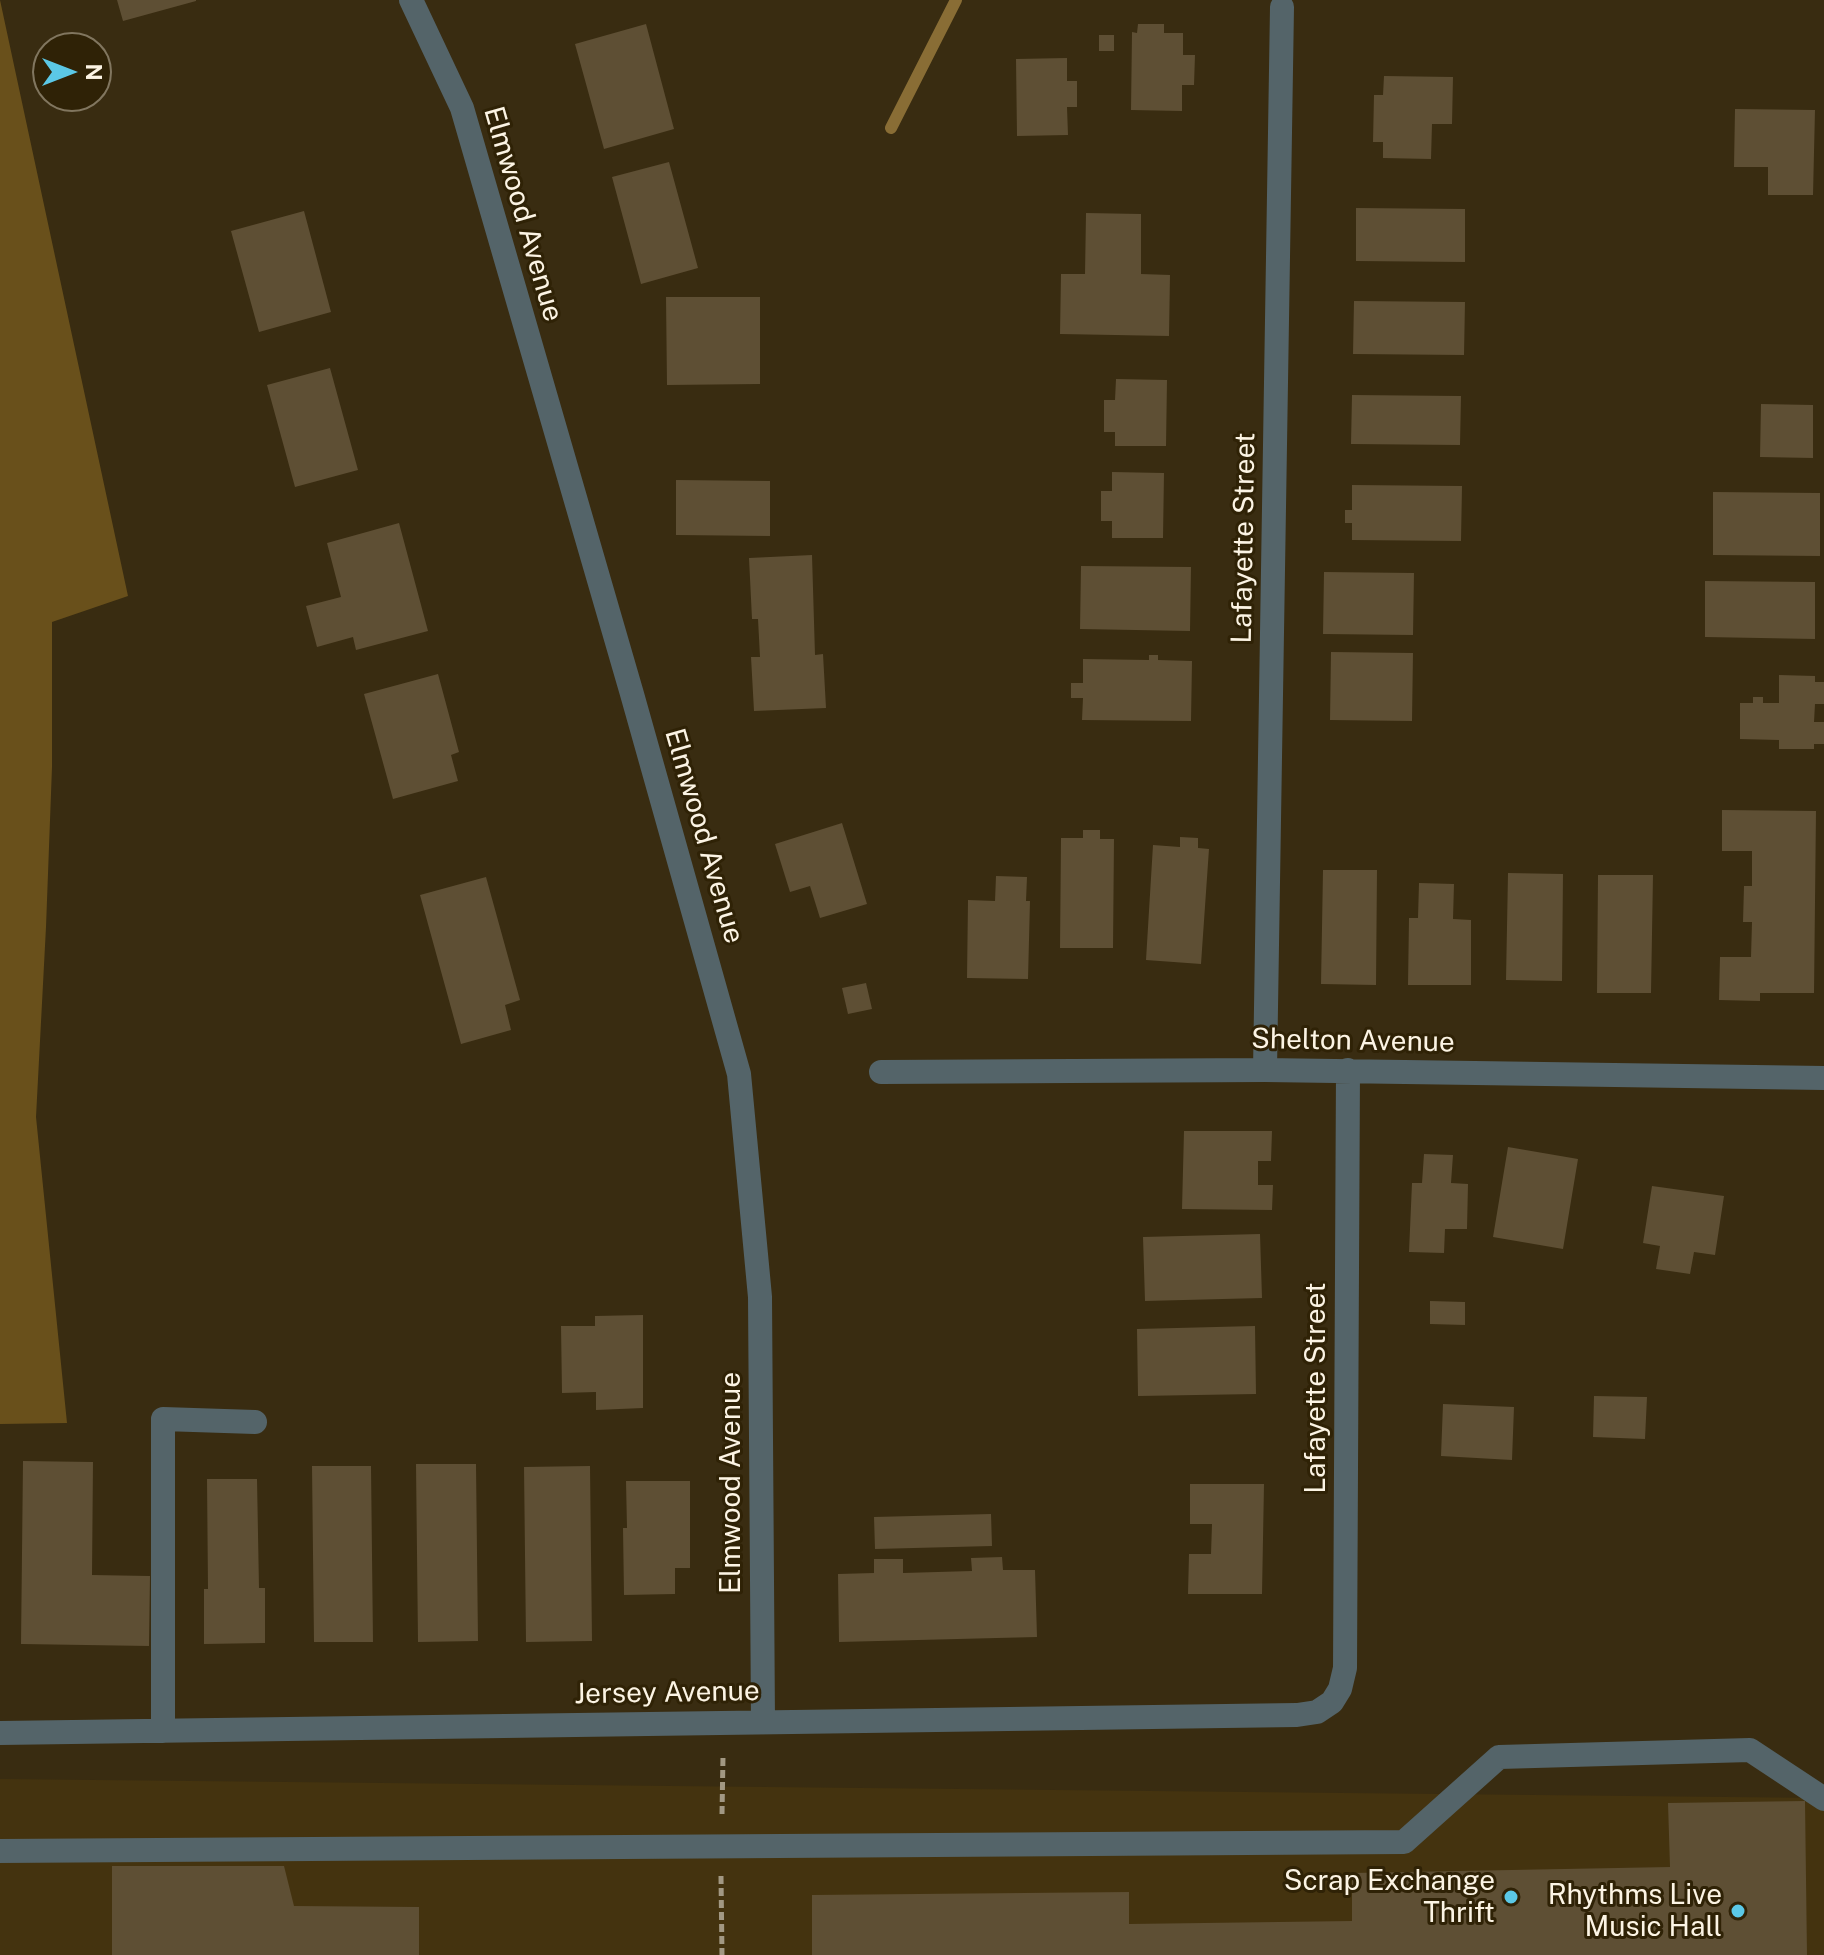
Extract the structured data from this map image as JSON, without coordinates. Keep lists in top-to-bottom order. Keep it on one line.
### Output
{"streets":{"street":["Elmwood Avenue","Lafayette Street","Shelton Avenue","Jersey Avenue"]},"crossings":[["Elmwood Avenue","Jersey Avenue"],["Lafayette Street","Shelton Avenue"],["Lafayette Street","Jersey Avenue"]],"places":["Scrap Exchange Thrift","Rhythms Live Music Hall"],"north":"right"}
